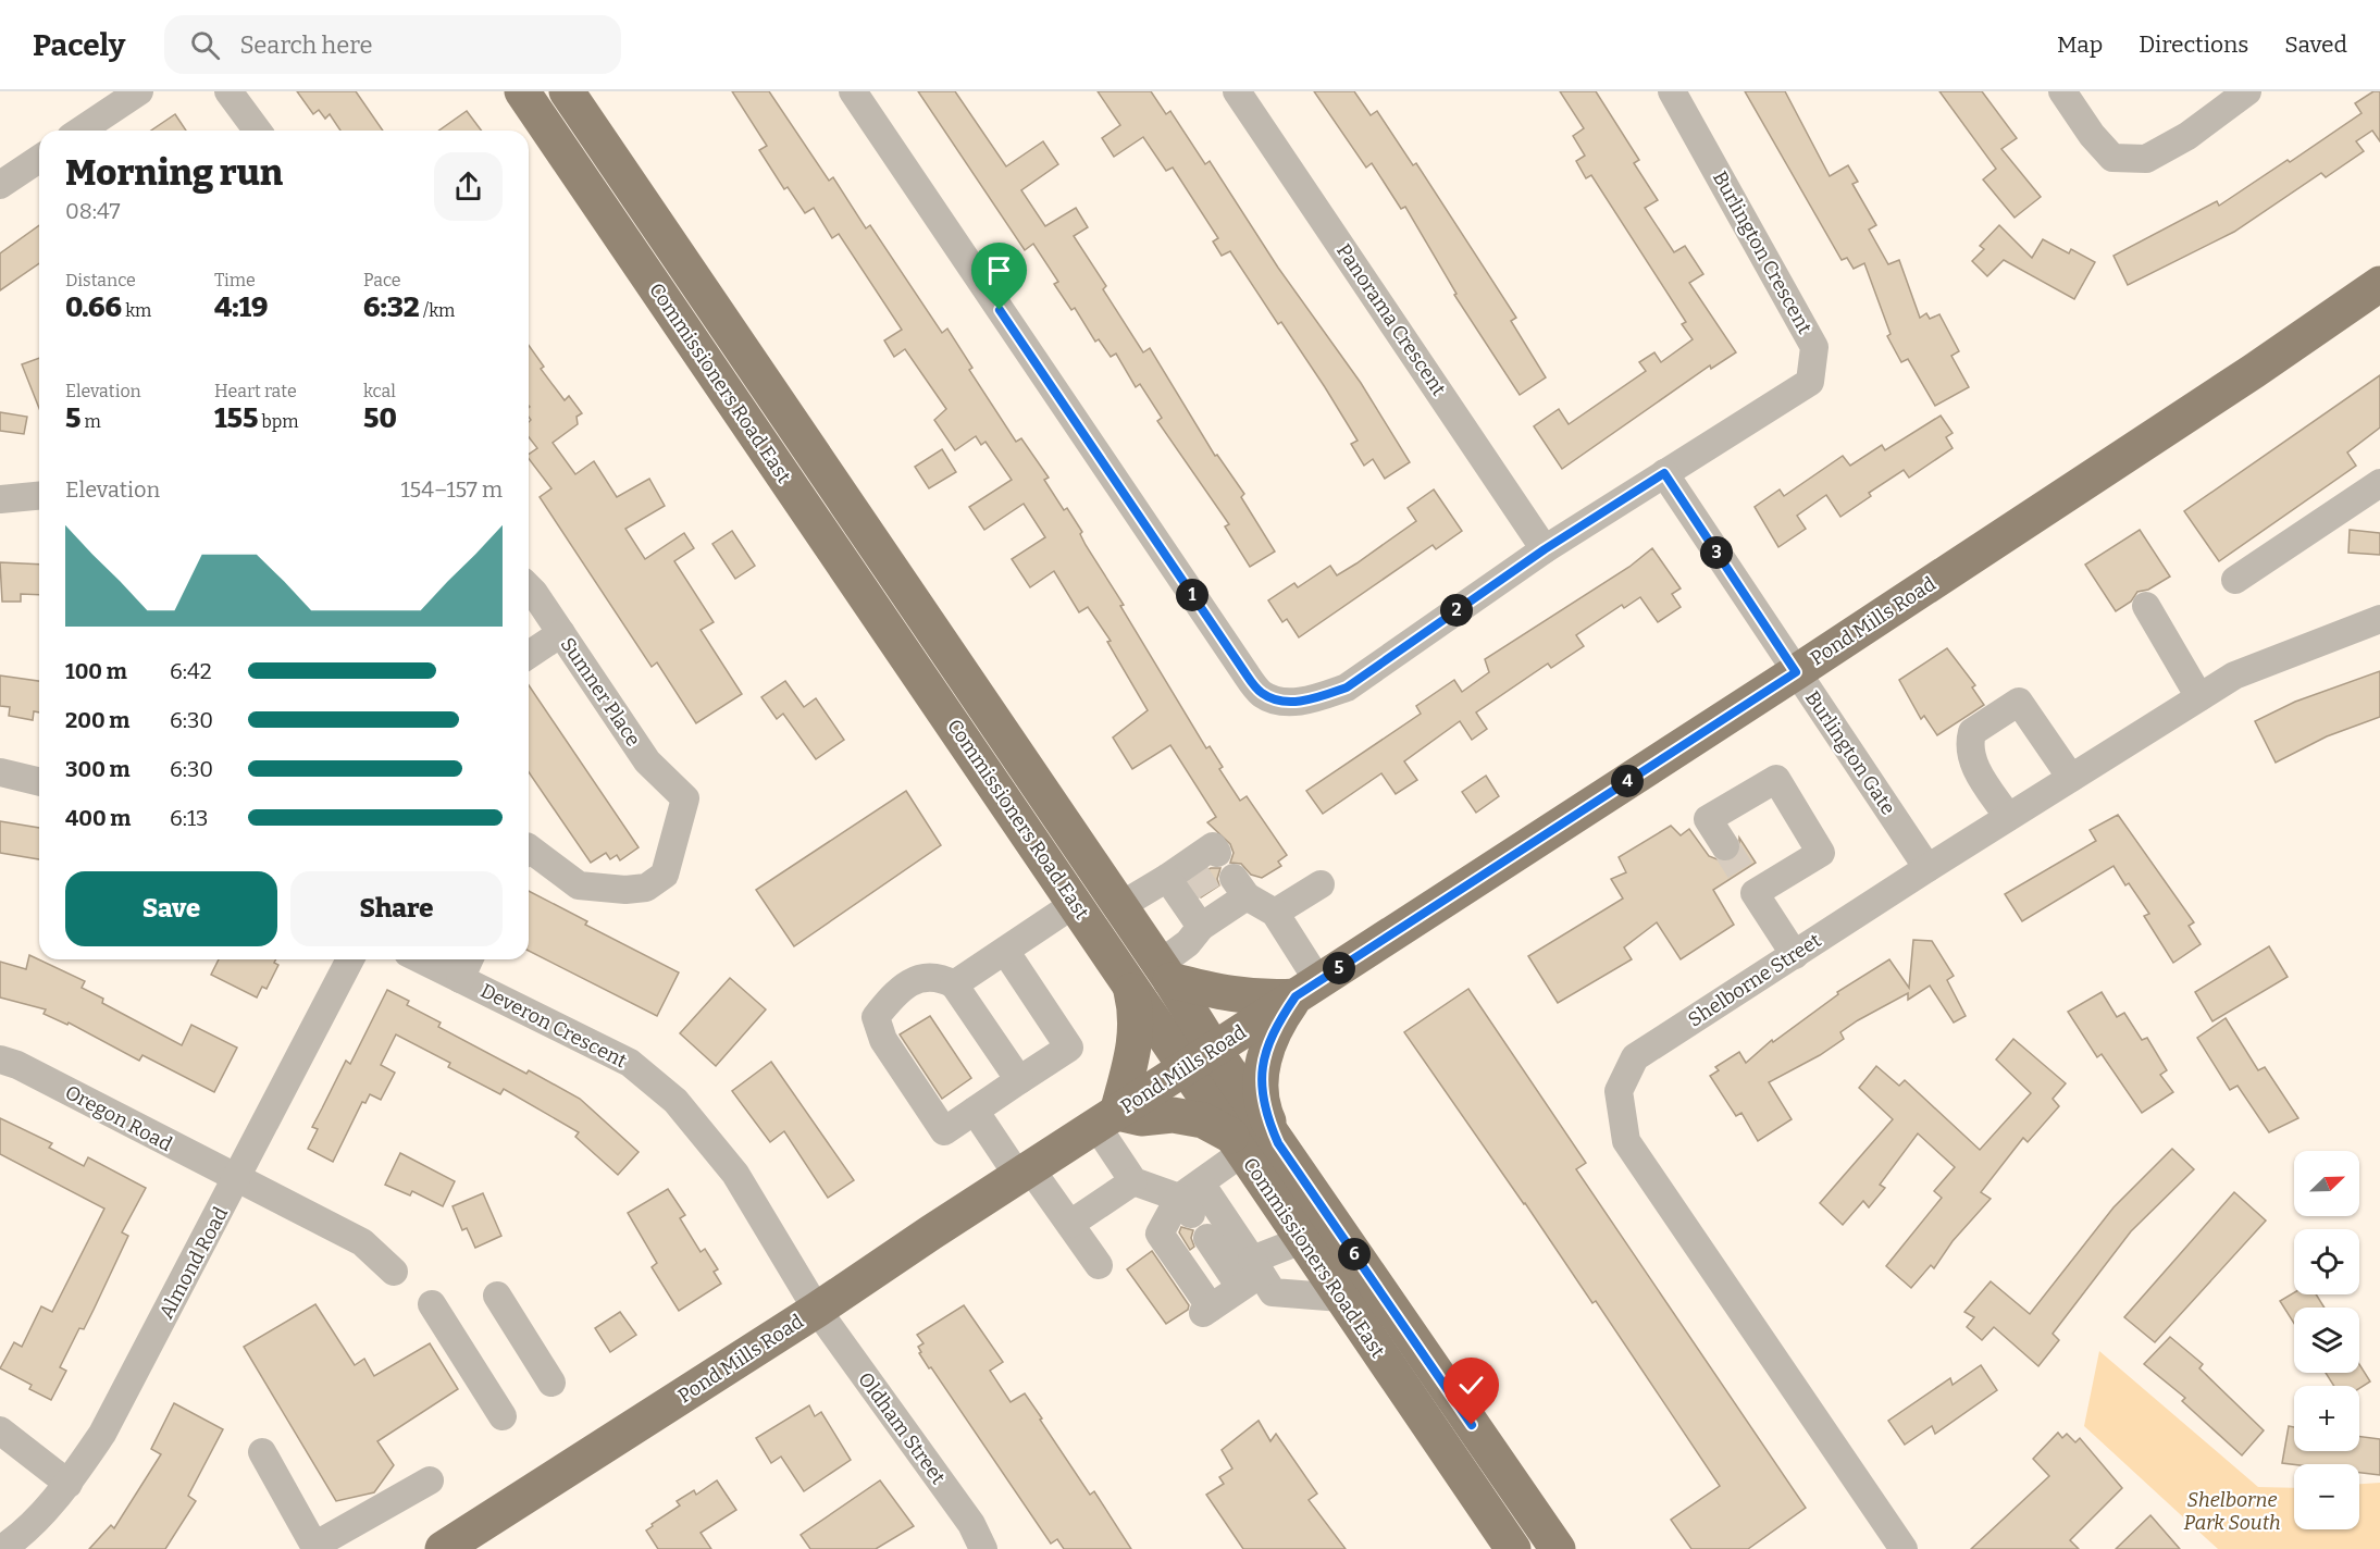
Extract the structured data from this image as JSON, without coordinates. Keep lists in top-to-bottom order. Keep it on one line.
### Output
{"streets":{"main road":["Commissioners Road East","Pond Mills Road"],"street":["Burlington Crescent","Panorama Crescent","Sumner Place","Burlington Gate","Shelborne Street","Deveron Crescent","Oregon Road","Almond Road","Oldham Street"]},"crossings":[["Burlington Crescent","Panorama Crescent"],["Burlington Crescent","Burlington Gate"],["Commissioners Road East","Pond Mills Road"],["Pond Mills Road","Burlington Gate"],["Pond Mills Road","Deveron Crescent"],["Pond Mills Road","Oldham Street"],["Burlington Gate","Shelborne Street"],["Deveron Crescent","Oldham Street"],["Oregon Road","Almond Road"]],"parks":["Shelborne Park South"],"north":"top right","page":{"header":"Pacely","search":"Search here","nav":["Map","Directions","Saved"],"heading":["Morning run","08:47"],"stats":[["Distance","0.66 km"],["Time","4:19"],["Pace","6:32 /km"],["Elevation","5 m"],["Heart rate","155 bpm"],["kcal","50"]],"chart":["Elevation","154–157 m"],"pins":["3","1","2","4","5","6"],"list":[{"name":"100 m","note":"6:42"},{"name":"200 m","note":"6:30"},{"name":"300 m","note":"6:30"},{"name":"400 m","note":"6:13"}],"buttons":["Save","Share"],"map_buttons":["+","−"]}}
